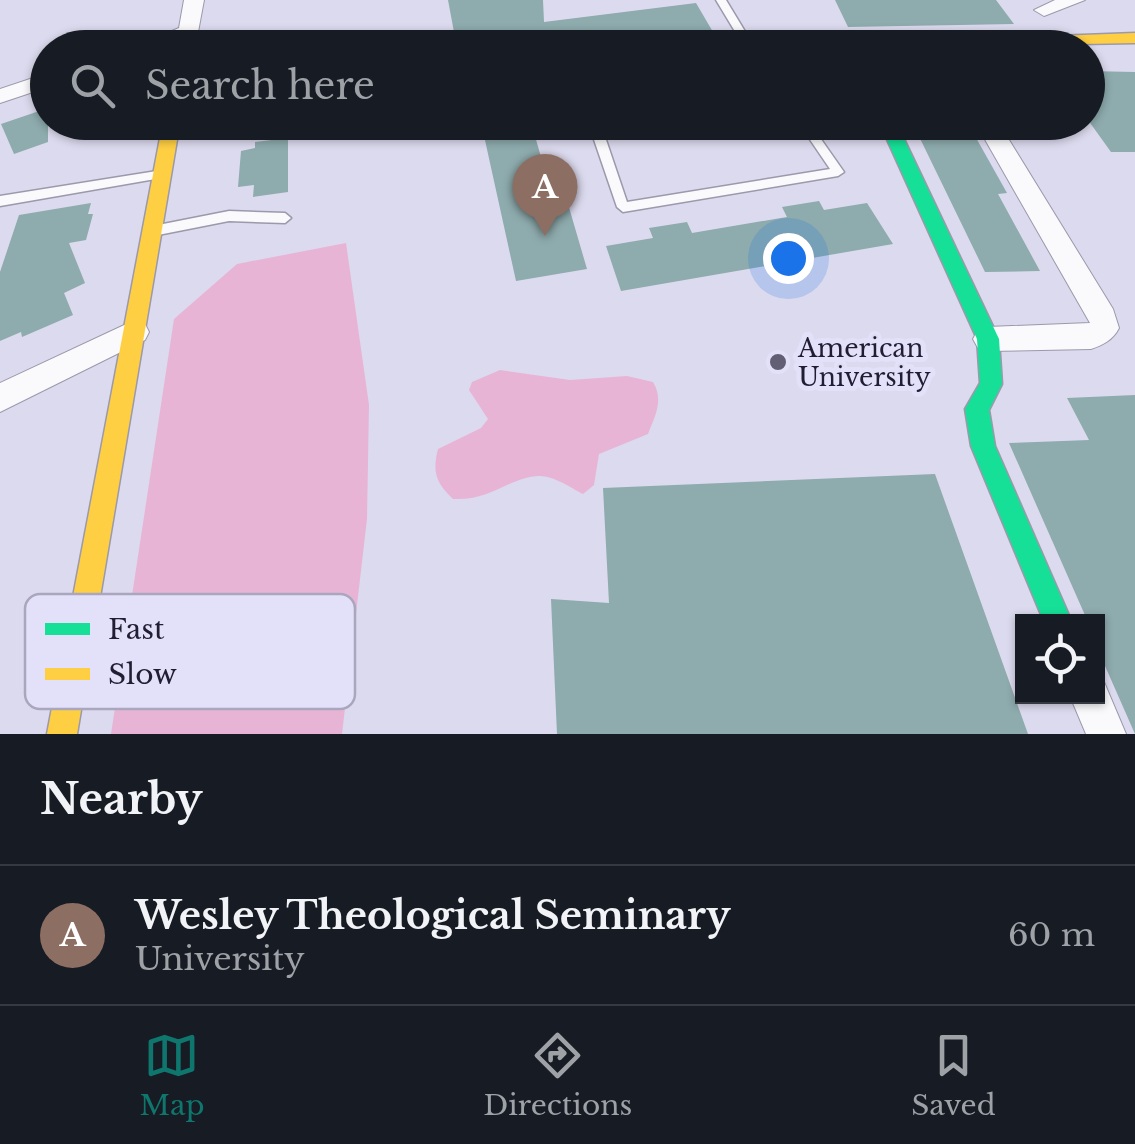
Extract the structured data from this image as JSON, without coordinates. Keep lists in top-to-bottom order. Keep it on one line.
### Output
{"places":["American University"],"legend":["Fast","Slow"],"page":{"search":"Search here","pins":"A","heading":"Nearby","list":[{"mark":"A","name":"Wesley Theological Seminary","note":"University","value":"60 m"}],"nav":["Map","Directions","Saved"]}}
